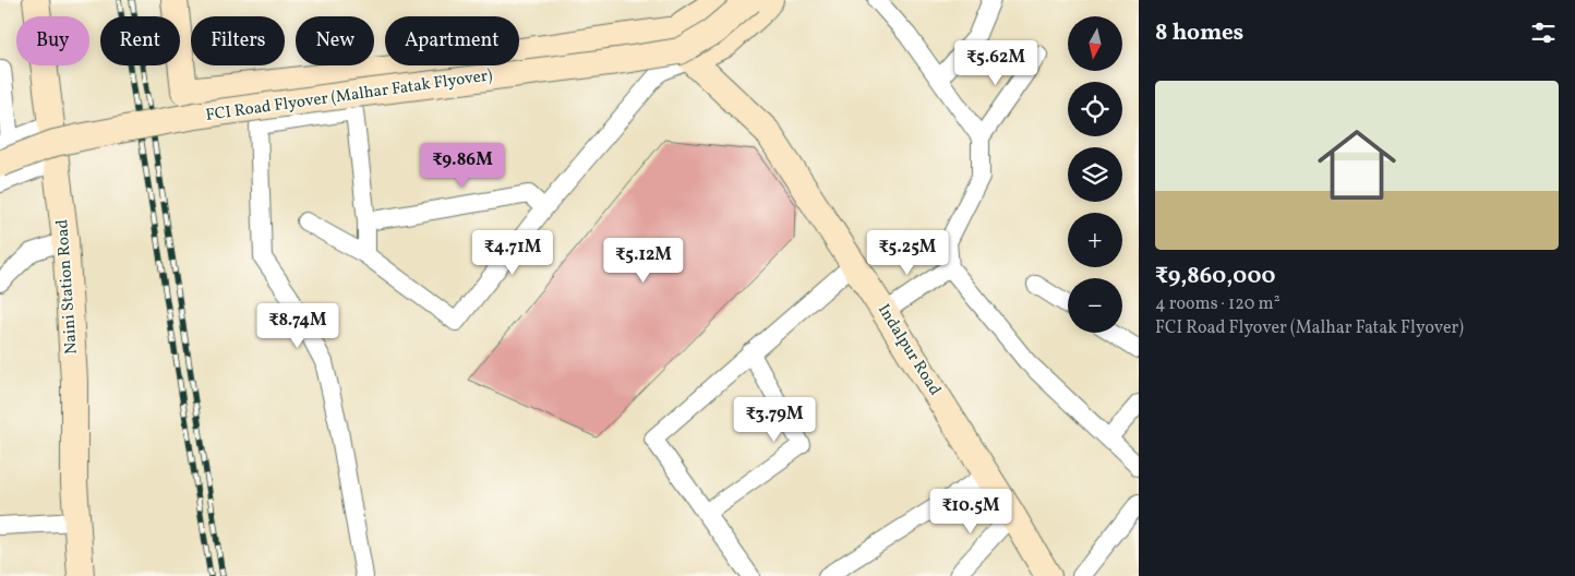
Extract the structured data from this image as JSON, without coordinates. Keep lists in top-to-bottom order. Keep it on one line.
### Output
{"streets":{"street":["FCI Road Flyover (Malhar Fatak Flyover)","Naini Station Road","Indalpur Road"]},"north":"bottom","page":{"heading":"8 homes","map_buttons":["+","−"],"chip":["Buy","Rent","Filters","New","Apartment"],"price":["₹5.62M","₹9.86M","₹4.71M","₹5.25M","₹5.12M","₹8.74M","₹3.79M","₹10.5M"],"list":[{"name":"₹9,860,000","note":"4 rooms · 120 m² · FCI Road Flyover (Malhar Fatak Flyover)"}]}}
